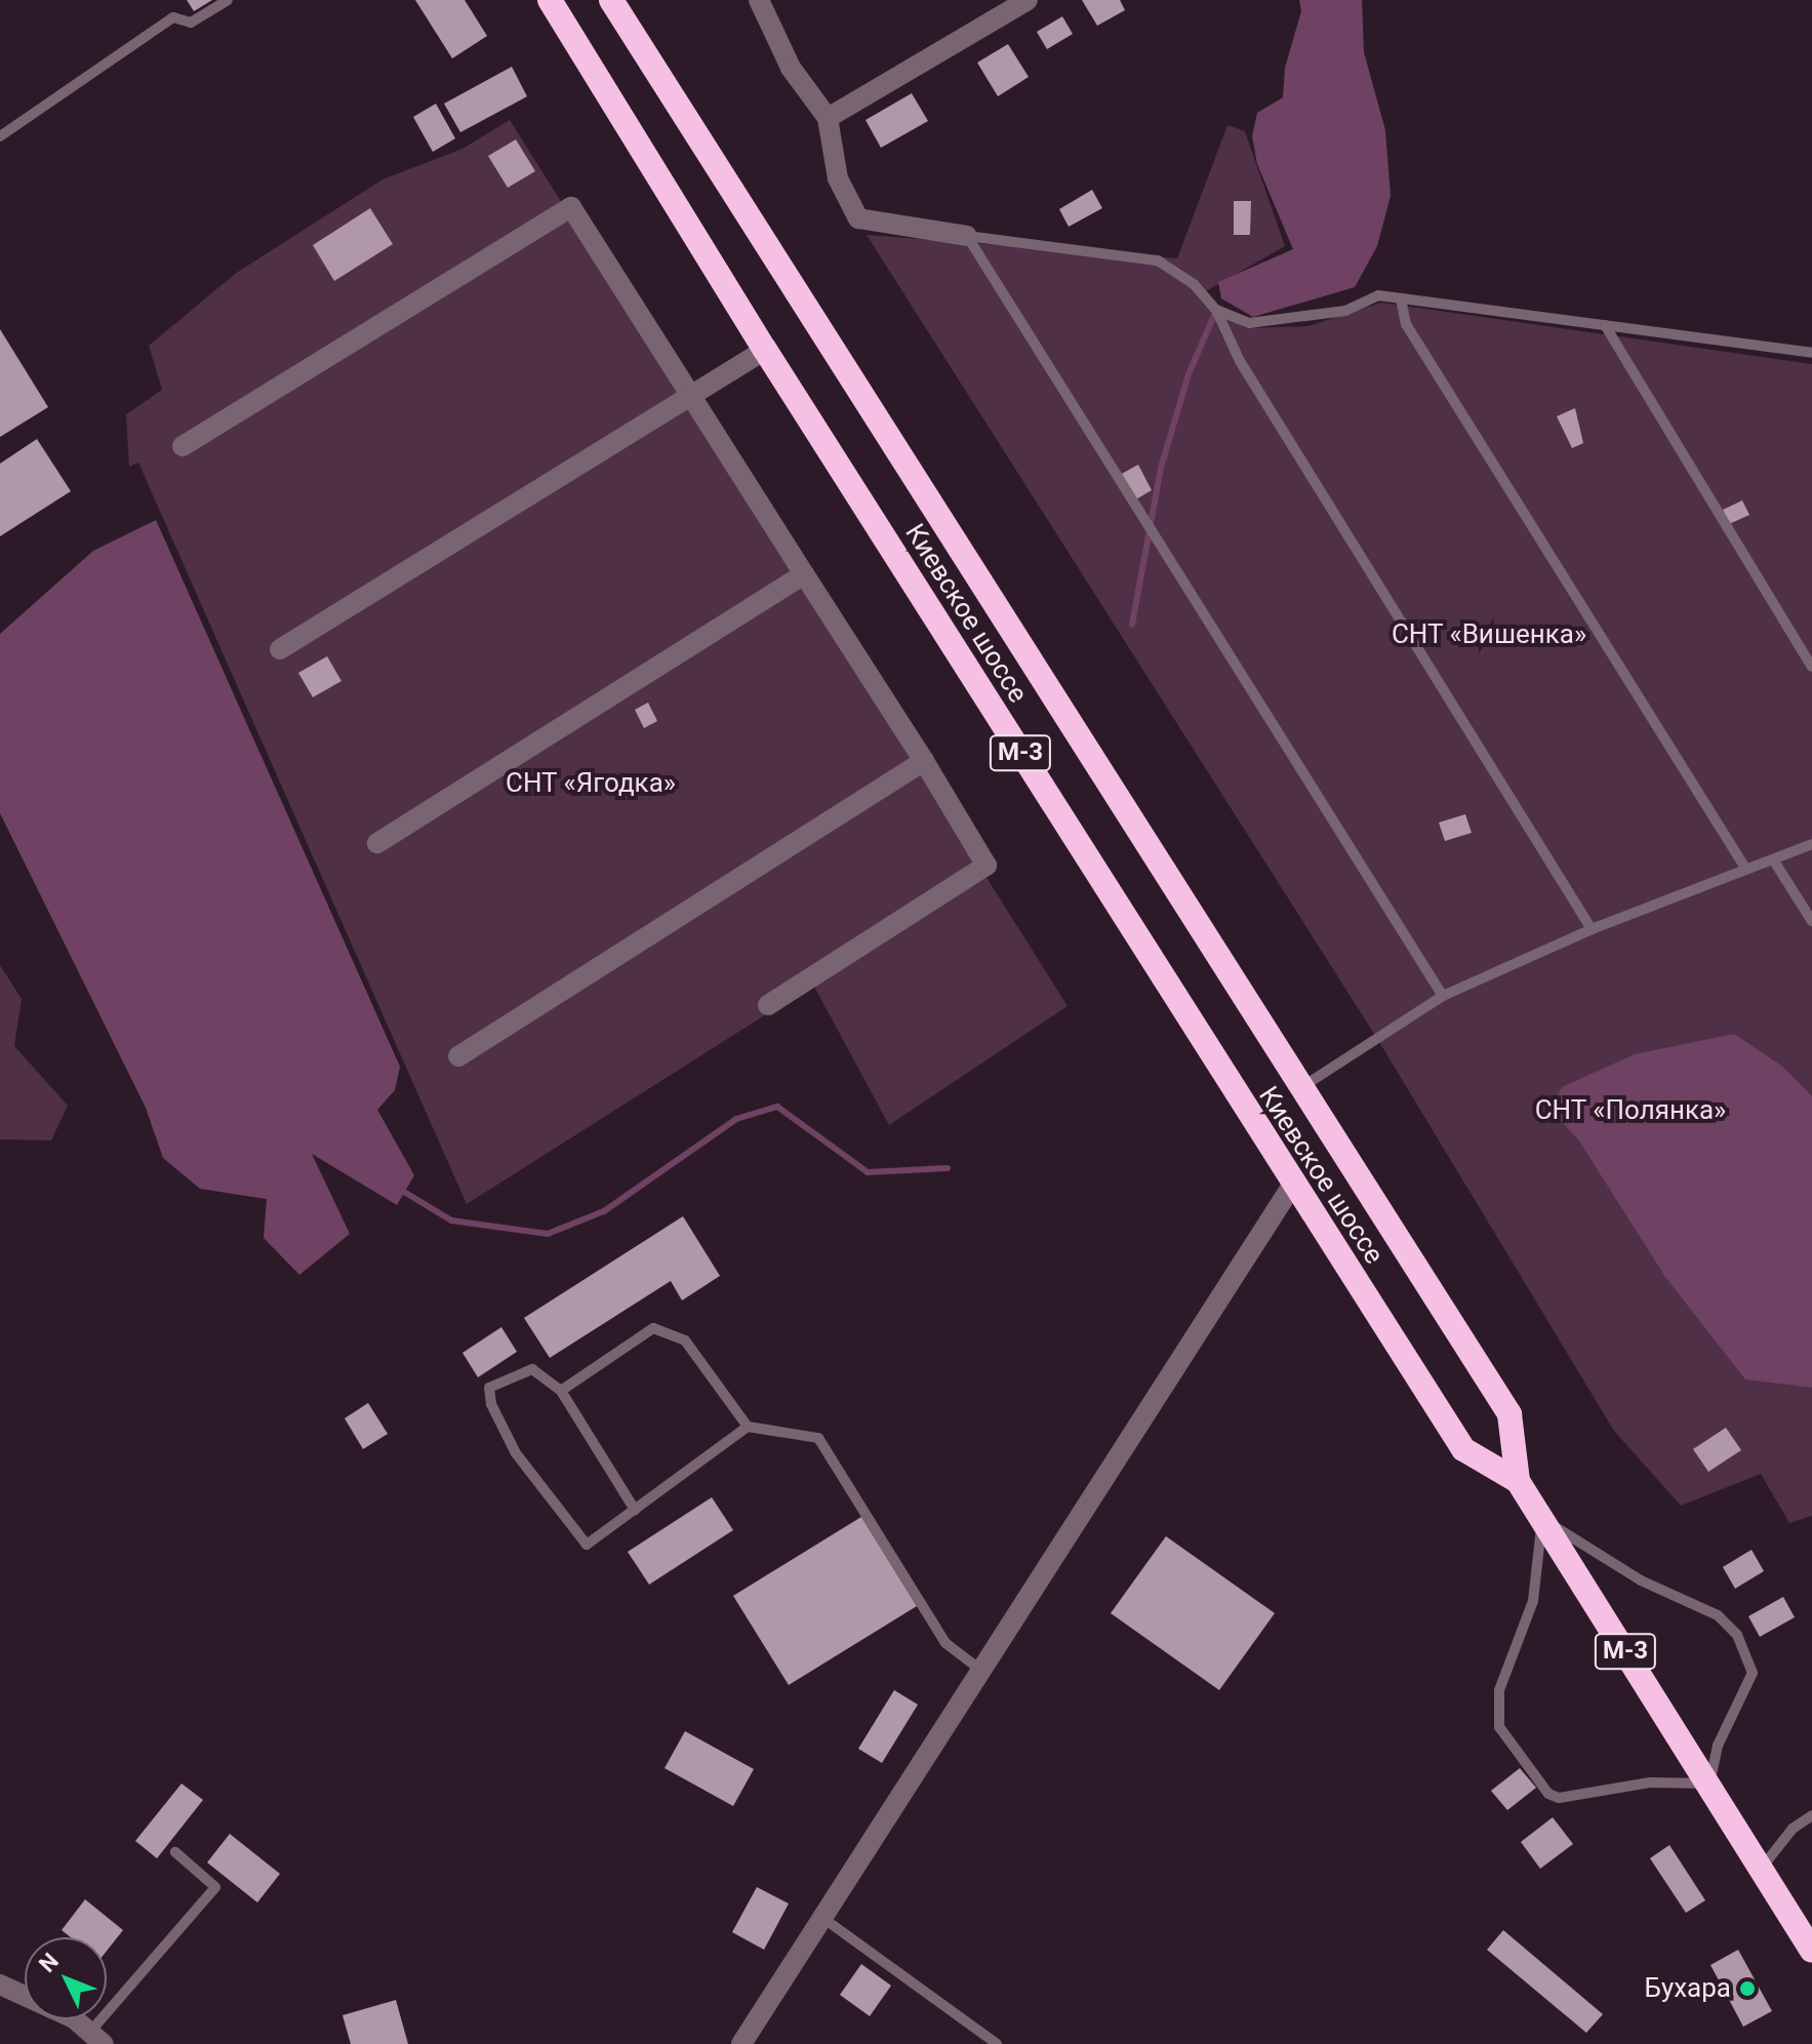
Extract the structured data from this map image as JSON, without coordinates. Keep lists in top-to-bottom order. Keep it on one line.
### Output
{"streets":{"highway":["Киевское шоссе","М-3"]},"parks":["СНТ «Вишенка»","СНТ «Ягодка»","СНТ «Полянка»"],"places":["Бухара"],"north":"top left"}
